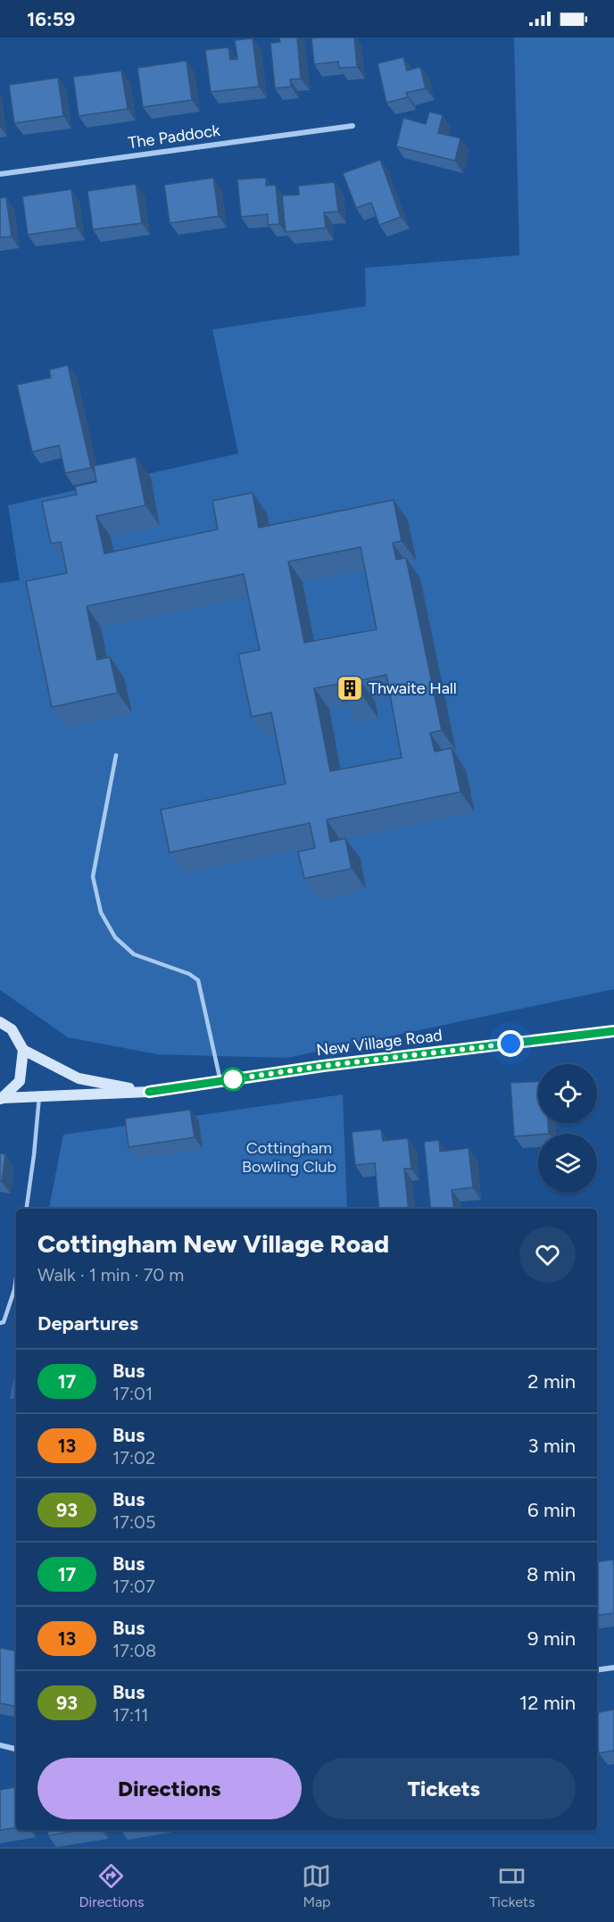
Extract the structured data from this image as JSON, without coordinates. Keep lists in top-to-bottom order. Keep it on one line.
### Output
{"streets":{"street":["The Paddock","New Village Road"]},"parks":["Cottingham Bowling Club"],"places":{"building":["Thwaite Hall"]},"lines":["bus line 17"],"page":{"status":"16:59","heading":[["Cottingham New Village Road","Walk · 1 min · 70 m"],"Departures"],"list":[{"mark":"17","name":"Bus","note":"17:01","value":"2 min"},{"mark":"13","name":"Bus","note":"17:02","value":"3 min"},{"mark":"93","name":"Bus","note":"17:05","value":"6 min"},{"mark":"17","name":"Bus","note":"17:07","value":"8 min"},{"mark":"13","name":"Bus","note":"17:08","value":"9 min"},{"mark":"93","name":"Bus","note":"17:11","value":"12 min"}],"buttons":["Directions","Tickets"],"tabs":["Directions","Map","Tickets"]}}
